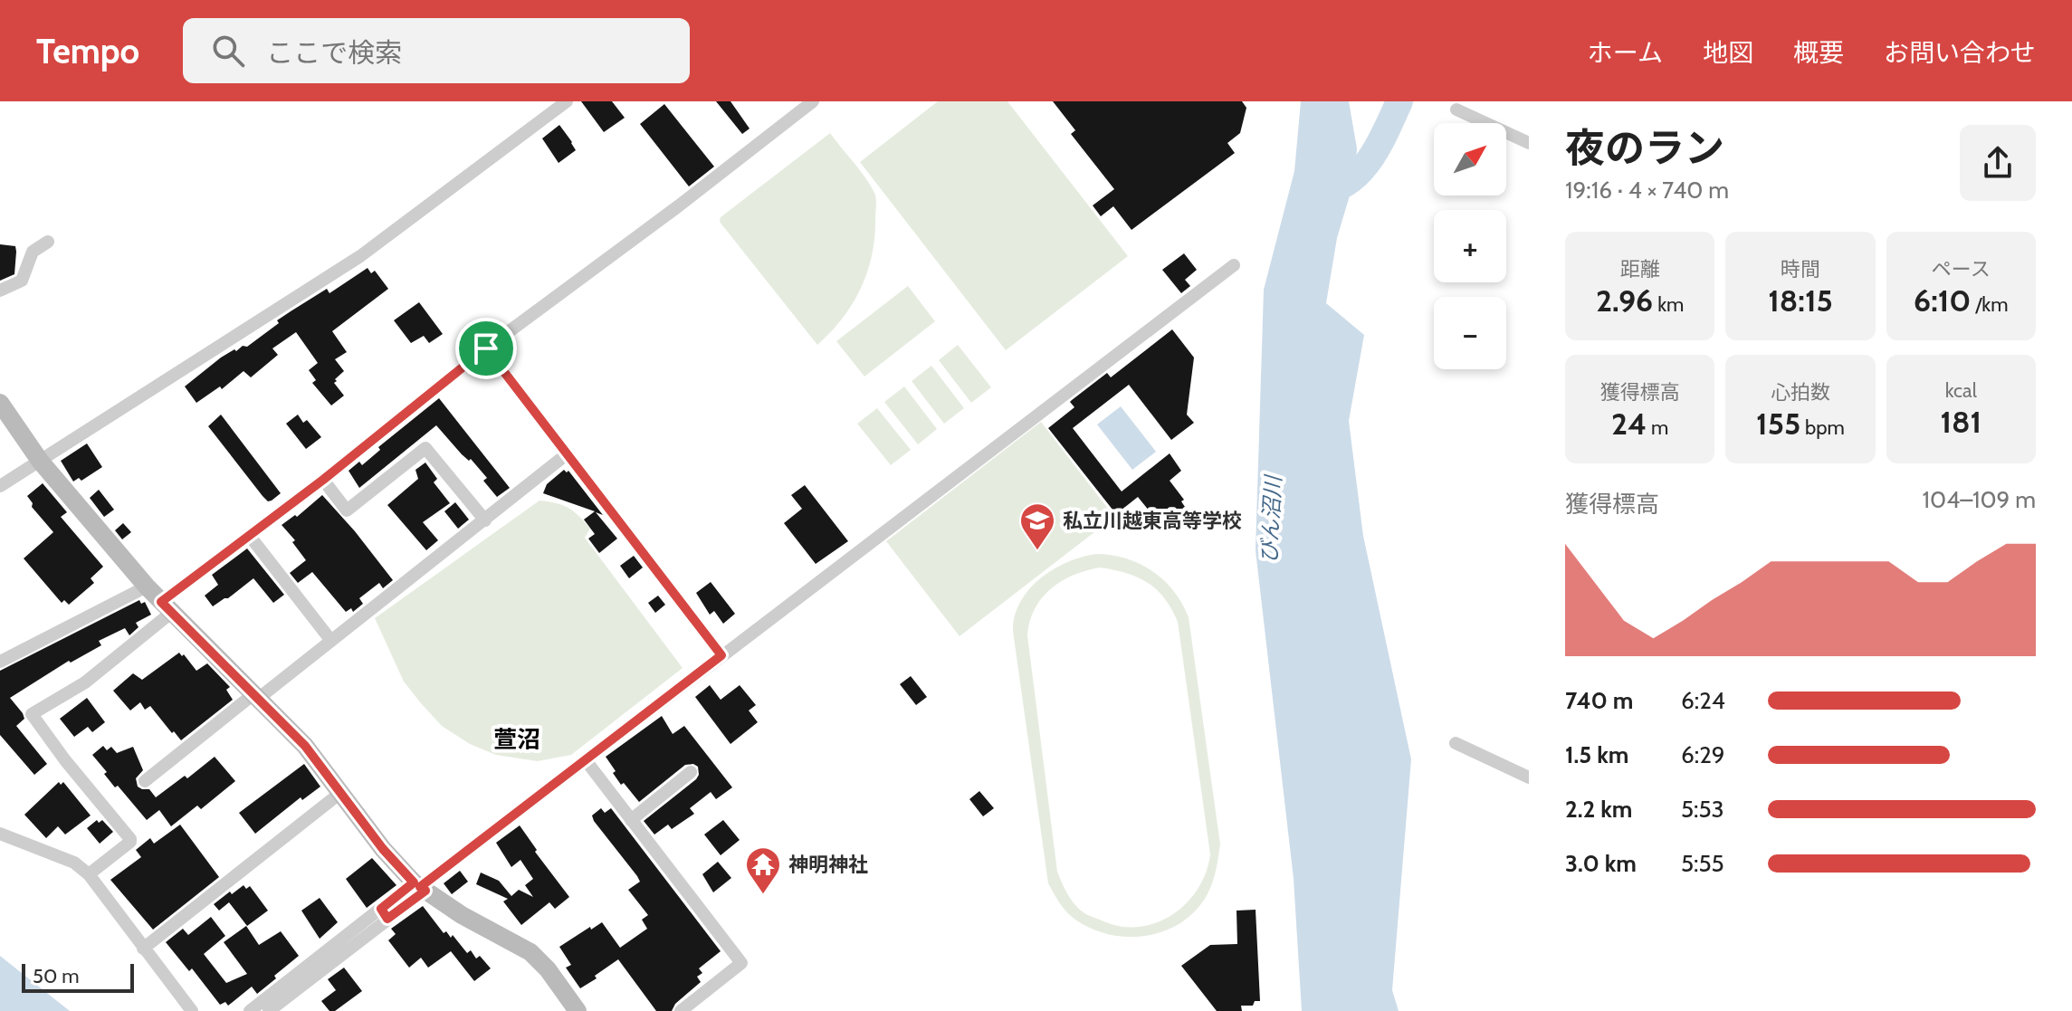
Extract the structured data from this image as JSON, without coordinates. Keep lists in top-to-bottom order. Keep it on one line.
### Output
{"districts":["萱沼"],"water":["びん沼川"],"places":{"school or university":["私立川越東高等学校"],"temple":["神明神社"]},"scale_bar":"50 m","north":"top right","page":{"header":"Tempo","search":"ここで検索","nav":["ホーム","地図","概要","お問い合わせ"],"heading":["夜のラン","19:16 · 4 × 740 m"],"map_buttons":["+","−"],"stats":[["距離","2.96 km"],["時間","18:15"],["ペース","6:10 /km"],["獲得標高","24 m"],["心拍数","155 bpm"],["kcal","181"]],"chart":["獲得標高","104–109 m"],"list":[{"name":"740 m","note":"6:24"},{"name":"1.5 km","note":"6:29"},{"name":"2.2 km","note":"5:53"},{"name":"3.0 km","note":"5:55"}],"scale":"50 m"}}
